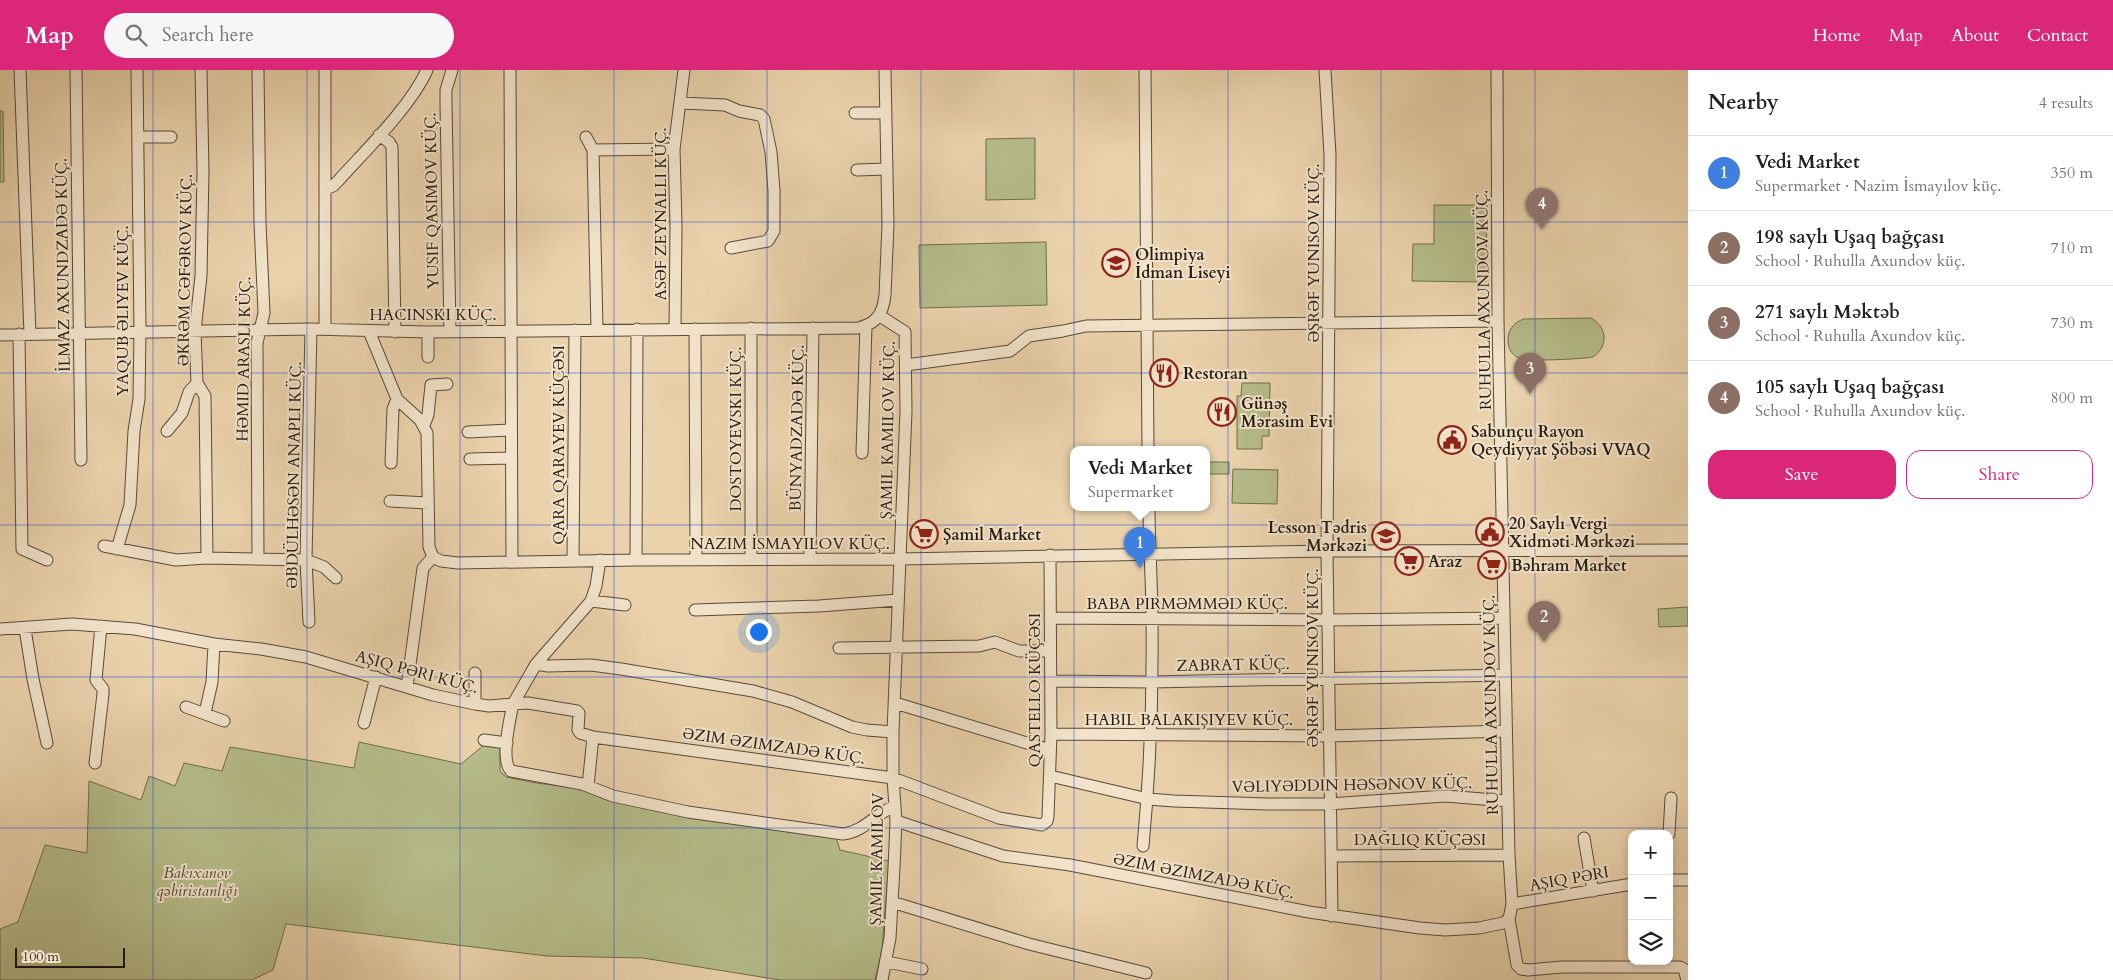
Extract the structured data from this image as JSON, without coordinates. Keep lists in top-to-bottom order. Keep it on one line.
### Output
{"streets":{"street":["ƏŞRƏF YUNISOV KÜÇ.","İLMAZ AXUNDZADƏ KÜÇ.","ƏKRƏM CƏFƏROV KÜÇ.","RUHULLA AXUNDOV KÜÇ.","YAQUB ƏLIYEV KÜÇ.","BÜNYADZADƏ KÜÇ.","DOSTOYEVSKI KÜÇ.","ŞAMIL KAMILOV KÜÇ.","QARA QARAYEV KÜÇƏSI","BABA PIRMƏMMƏD KÜÇ.","ZABRAT KÜÇ.","QASTELLO KÜÇƏSI","HABIL BALAKIŞIYEV KÜÇ.","ƏZIM ƏZIMZADƏ KÜÇ.","VƏLIYƏDDIN HƏSƏNOV KÜÇ.","ŞAMIL KAMILOV"]},"crossings":[["ƏŞRƏF YUNISOV KÜÇ.","BABA PIRMƏMMƏD KÜÇ."],["ƏŞRƏF YUNISOV KÜÇ.","ZABRAT KÜÇ."],["ƏŞRƏF YUNISOV KÜÇ.","HABIL BALAKIŞIYEV KÜÇ."],["ƏŞRƏF YUNISOV KÜÇ.","ƏZIM ƏZIMZADƏ KÜÇ."],["ƏŞRƏF YUNISOV KÜÇ.","VƏLIYƏDDIN HƏSƏNOV KÜÇ."],["RUHULLA AXUNDOV KÜÇ.","BABA PIRMƏMMƏD KÜÇ."],["RUHULLA AXUNDOV KÜÇ.","ZABRAT KÜÇ."],["RUHULLA AXUNDOV KÜÇ.","HABIL BALAKIŞIYEV KÜÇ."],["RUHULLA AXUNDOV KÜÇ.","ƏZIM ƏZIMZADƏ KÜÇ."],["RUHULLA AXUNDOV KÜÇ.","VƏLIYƏDDIN HƏSƏNOV KÜÇ."],["ŞAMIL KAMILOV KÜÇ.","ŞAMIL KAMILOV"],["BABA PIRMƏMMƏD KÜÇ.","QASTELLO KÜÇƏSI"],["ZABRAT KÜÇ.","QASTELLO KÜÇƏSI"],["QASTELLO KÜÇƏSI","HABIL BALAKIŞIYEV KÜÇ."],["QASTELLO KÜÇƏSI","ƏZIM ƏZIMZADƏ KÜÇ."],["QASTELLO KÜÇƏSI","VƏLIYƏDDIN HƏSƏNOV KÜÇ."],["ƏZIM ƏZIMZADƏ KÜÇ.","ŞAMIL KAMILOV"]],"parks":["Bakıxanov qəbiristanlığı"],"places":{"school or university":["Olimpiya İdman Liseyi","Lesson Tədris Mərkəzi"],"restaurant":["Restoran","Günəş Mərasim Evi"],"public building":["Sabunçu Rayon Qeydiyyat Şöbəsi VVAQ","20 Saylı Vergi Xidməti Mərkəzi"],"supermarket":["Şamil Market","Araz","Bəhram Market"]},"scale_bar":"100 m","page":{"header":"Map","search":"Search here","nav":["Home","Map","About","Contact"],"heading":["Nearby","4 results"],"list":[{"mark":"1","name":"Vedi Market","note":"Supermarket · Nazim İsmayılov küç.","value":"350 m"},{"mark":"2","name":"198 saylı Uşaq bağçası","note":"School · Ruhulla Axundov küç.","value":"710 m"},{"mark":"3","name":"271 saylı Məktəb","note":"School · Ruhulla Axundov küç.","value":"730 m"},{"mark":"4","name":"105 saylı Uşaq bağçası","note":"School · Ruhulla Axundov küç.","value":"800 m"}],"pins":["4","3","1","2"],"buttons":["Save","Share"],"popup":["Vedi Market","Supermarket"],"map_buttons":["+","−"],"scale":"100 m"}}
